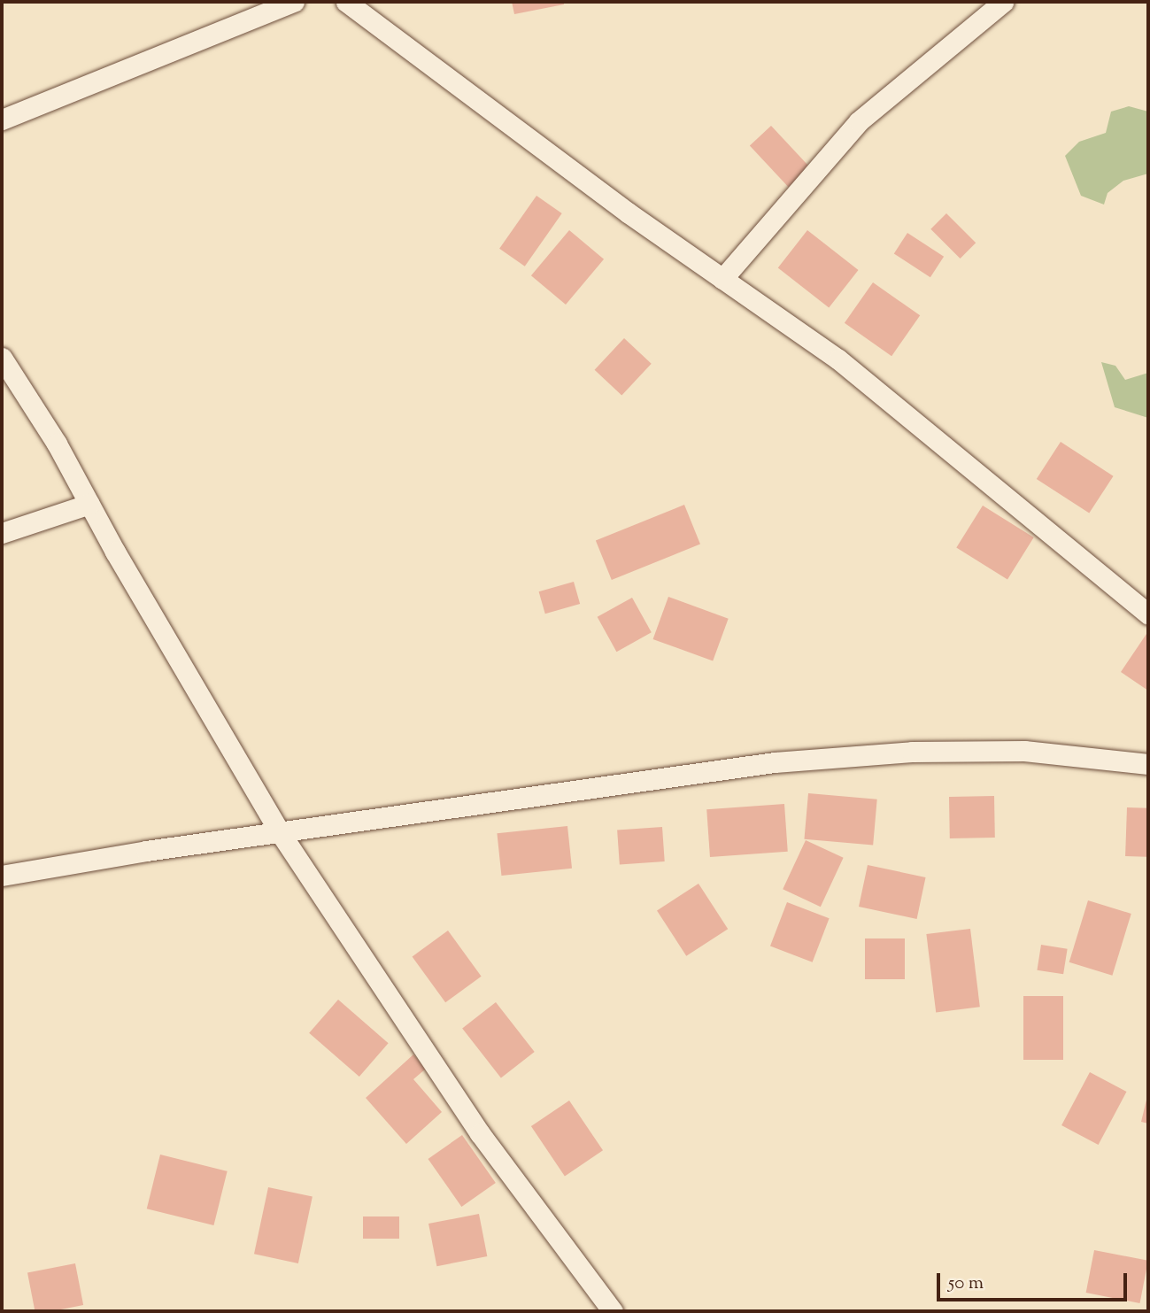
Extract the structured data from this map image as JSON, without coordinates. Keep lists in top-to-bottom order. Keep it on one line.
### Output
{"scale_bar":"50 m"}
